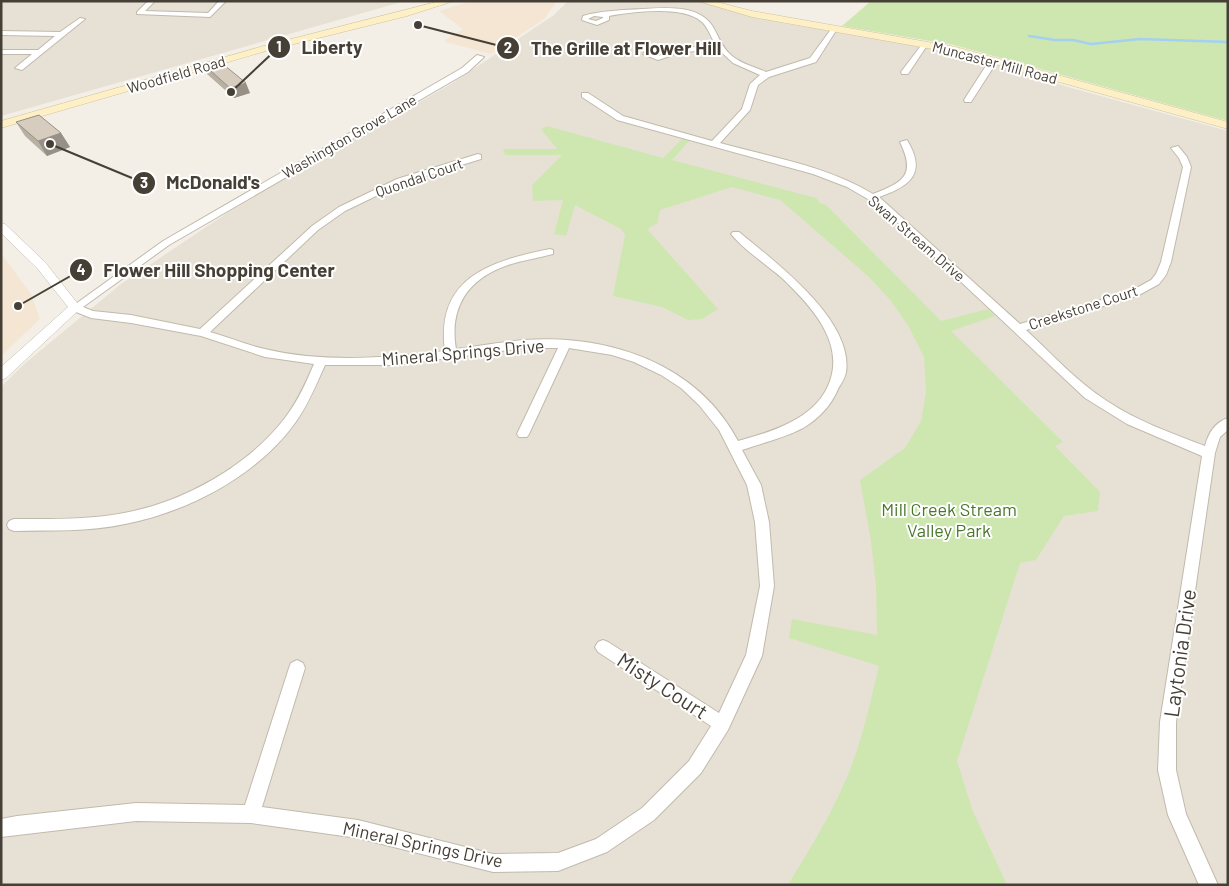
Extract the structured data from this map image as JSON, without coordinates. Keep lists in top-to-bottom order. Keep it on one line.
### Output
{"streets":{"main road":["Muncaster Mill Road","Woodfield Road"],"street":["Washington Grove Lane","Quondal Court","Swan Stream Drive","Creekstone Court","Mineral Springs Drive","Laytonia Drive","Misty Court"]},"crossings":[["Washington Grove Lane","Mineral Springs Drive"],["Quondal Court","Mineral Springs Drive"],["Swan Stream Drive","Creekstone Court"],["Swan Stream Drive","Laytonia Drive"],["Mineral Springs Drive","Misty Court"]],"parks":["Mill Creek Stream Valley Park"],"places":["The Grille at Flower Hill","Liberty","McDonald's","Flower Hill Shopping Center"]}
